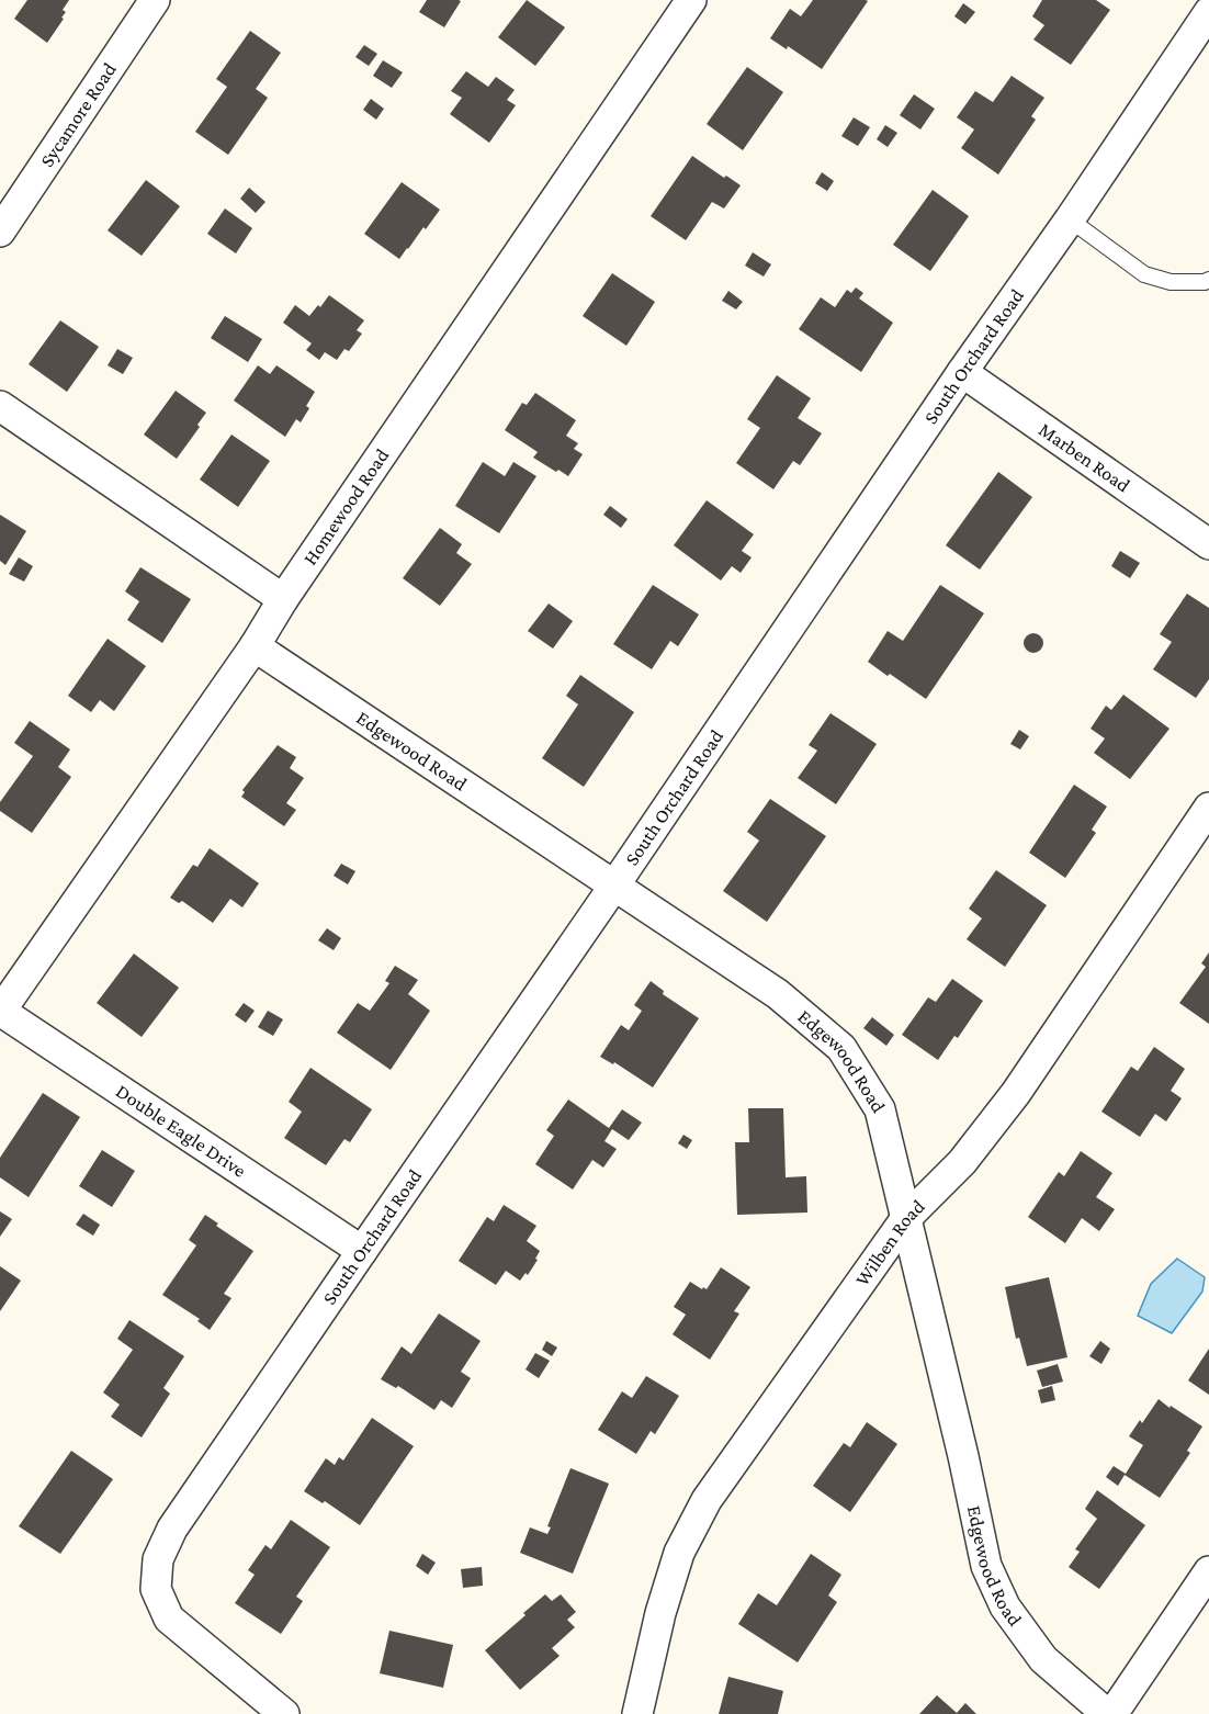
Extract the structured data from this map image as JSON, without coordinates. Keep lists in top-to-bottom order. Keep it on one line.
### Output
{"streets":{"street":["Sycamore Road","South Orchard Road","Marben Road","Homewood Road","Edgewood Road","Double Eagle Drive","Wilben Road"]},"crossings":[["South Orchard Road","Marben Road"],["South Orchard Road","Edgewood Road"],["South Orchard Road","Double Eagle Drive"],["Homewood Road","Edgewood Road"],["Homewood Road","Double Eagle Drive"],["Edgewood Road","Wilben Road"]]}
